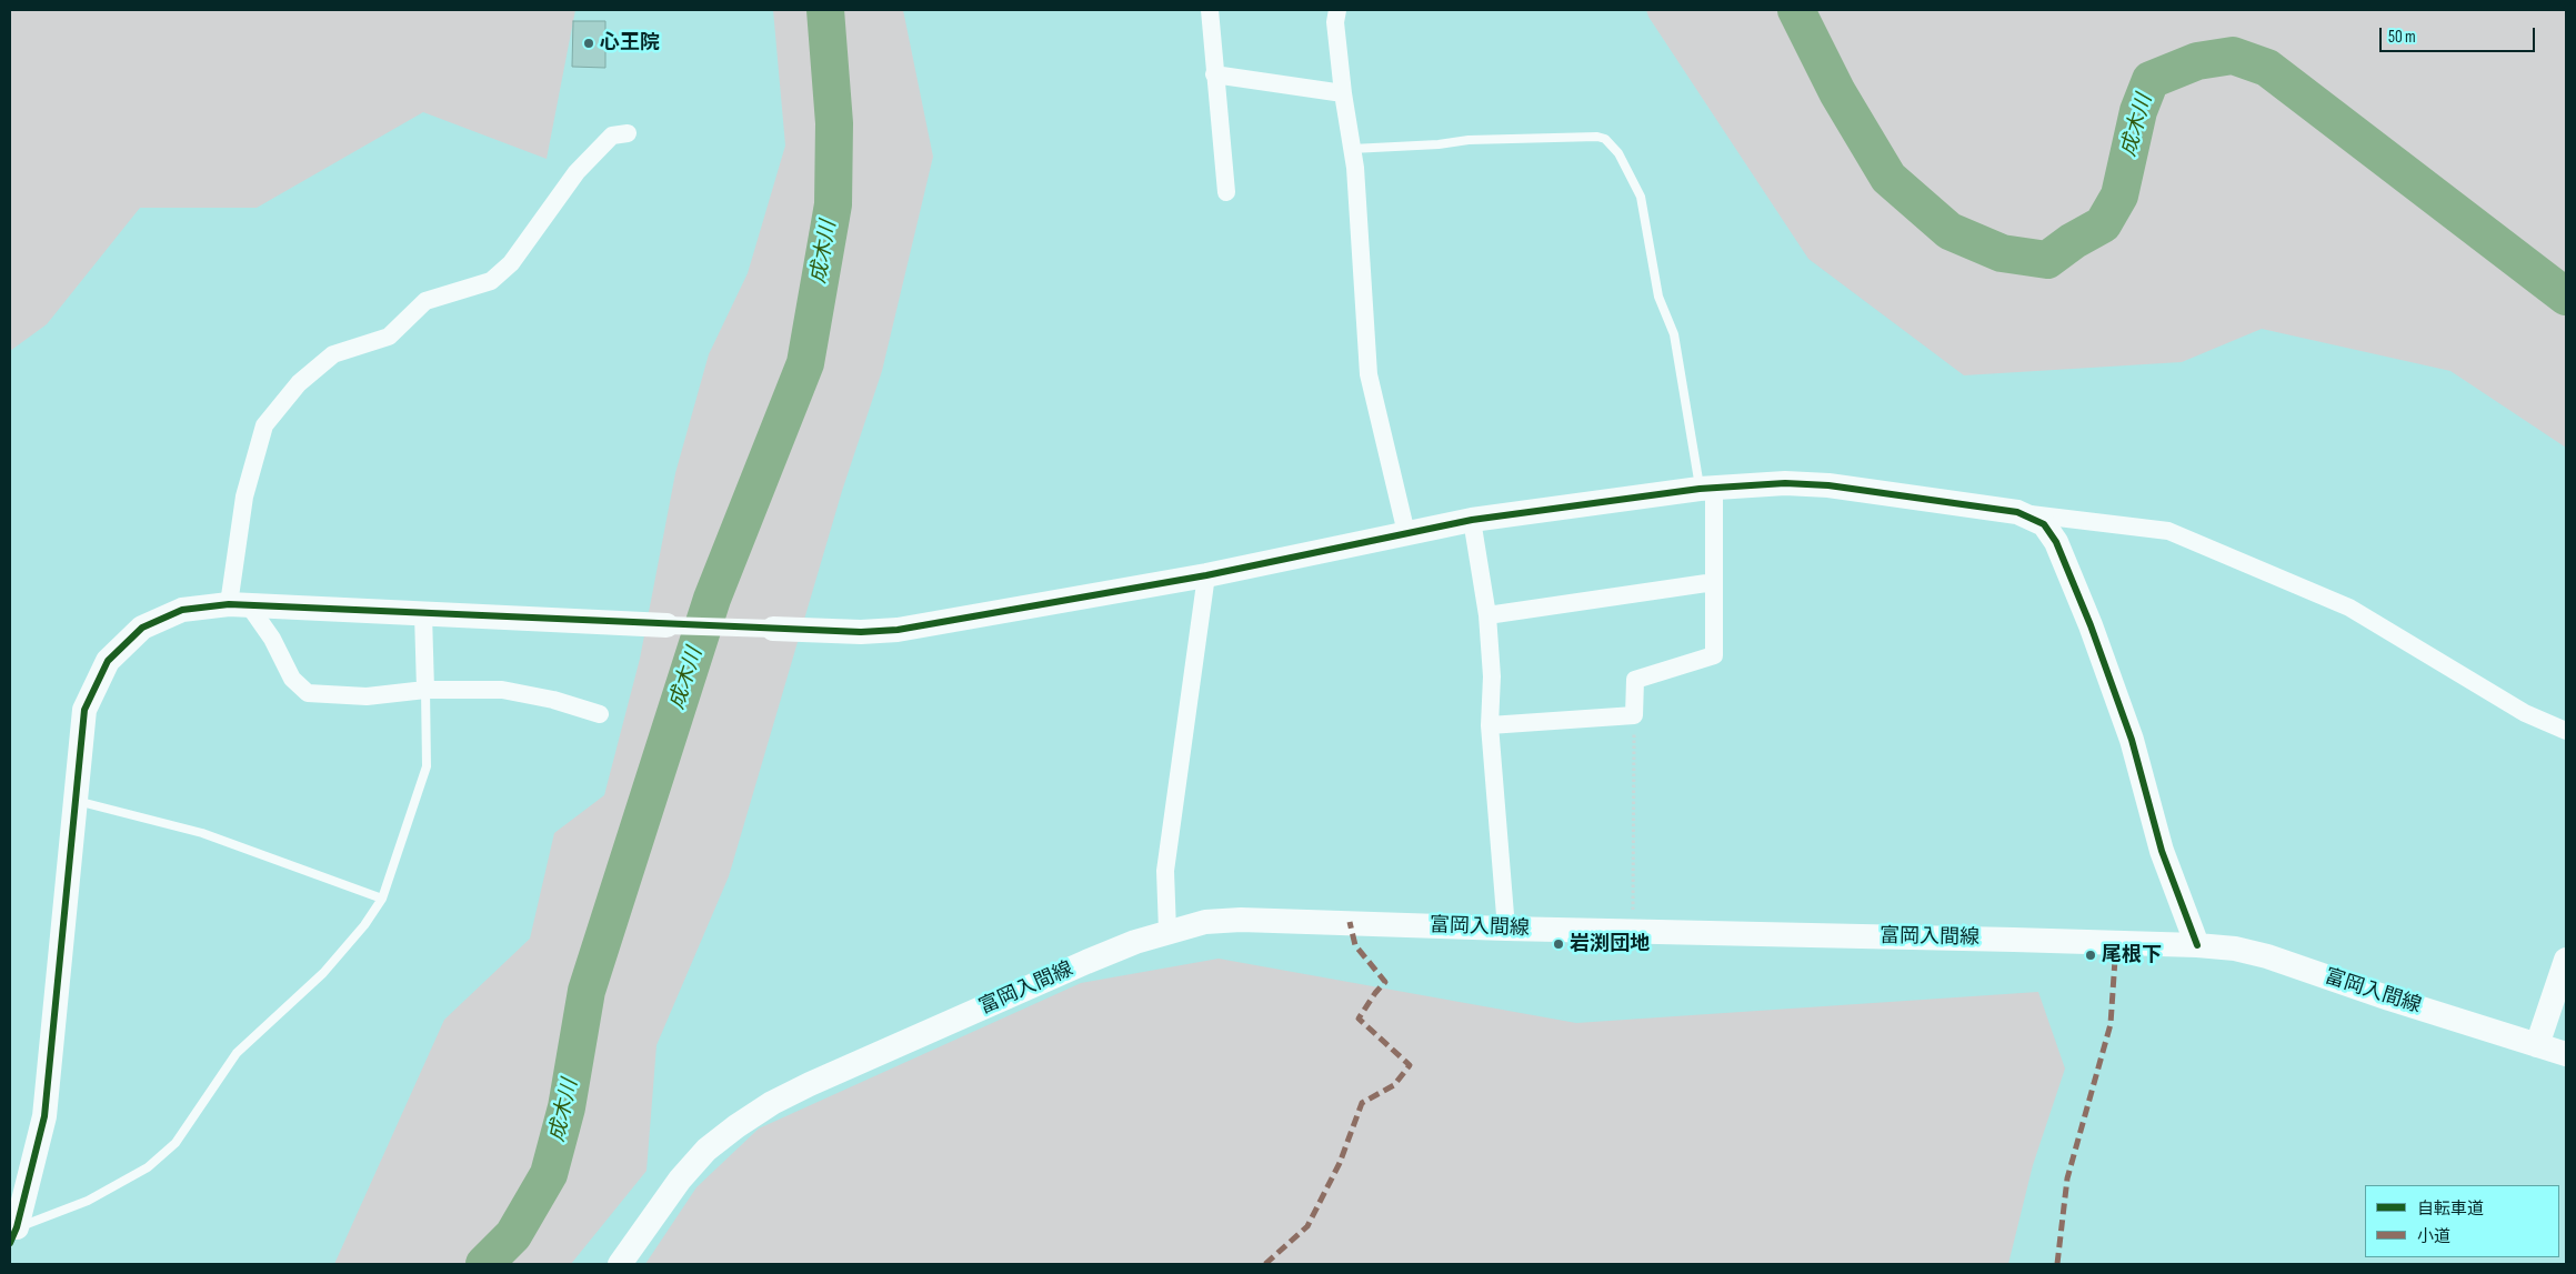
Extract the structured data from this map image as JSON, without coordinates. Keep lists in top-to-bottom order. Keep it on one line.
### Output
{"streets":{"street":["富岡入間線"]},"water":["成木川"],"places":["心王院","岩渕団地","尾根下"],"legend":["自転車道","小道"],"scale_bar":"50 m"}
